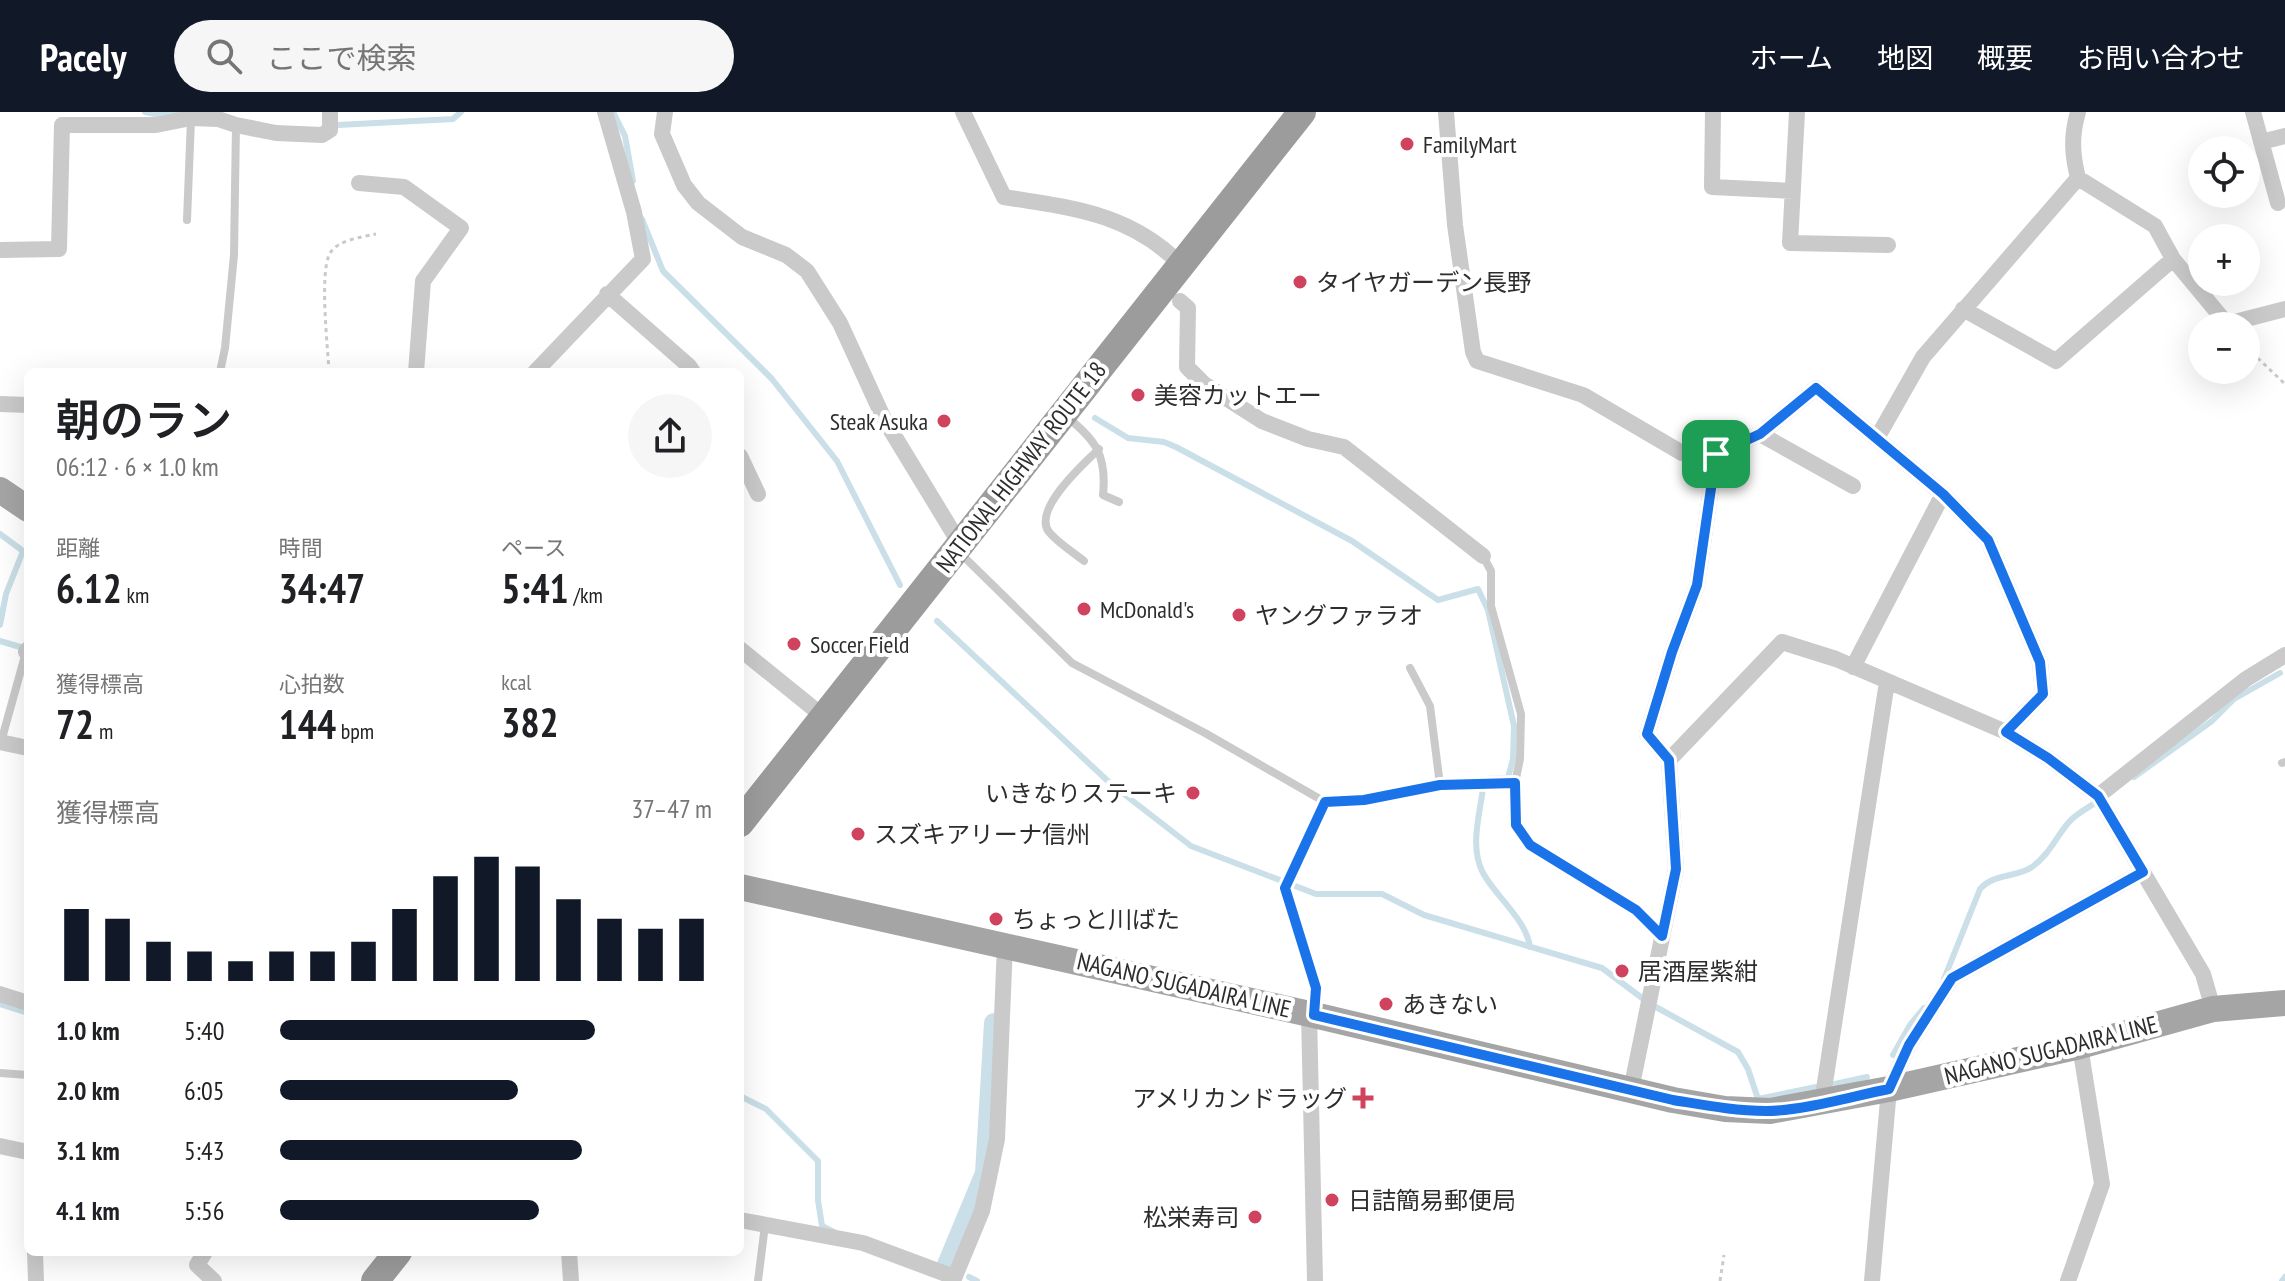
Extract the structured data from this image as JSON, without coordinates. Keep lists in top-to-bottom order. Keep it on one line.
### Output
{"streets":{"highway":["NATIONAL HIGHWAY ROUTE 18"],"main road":["NAGANO SUGADAIRA LINE"]},"places":{"other":["FamilyMart","タイヤガーデン長野","美容カットエー","Steak Asuka","McDonald's","ヤングファラオ","Soccer Field","いきなりステーキ","スズキアリーナ信州","ちょっと川ばた","居酒屋紫紺","あきない","日詰簡易郵便局","松栄寿司"],"health":["アメリカンドラッグ"]},"page":{"header":"Pacely","search":"ここで検索","nav":["ホーム","地図","概要","お問い合わせ"],"map_buttons":["+","−"],"heading":["朝のラン","06:12 · 6 × 1.0 km"],"stats":[["距離","6.12 km"],["時間","34:47"],["ペース","5:41 /km"],["獲得標高","72 m"],["心拍数","144 bpm"],["kcal","382"]],"chart":["獲得標高","37–47 m"],"list":[{"name":"1.0 km","note":"5:40"},{"name":"2.0 km","note":"6:05"},{"name":"3.1 km","note":"5:43"},{"name":"4.1 km","note":"5:56"}]}}
